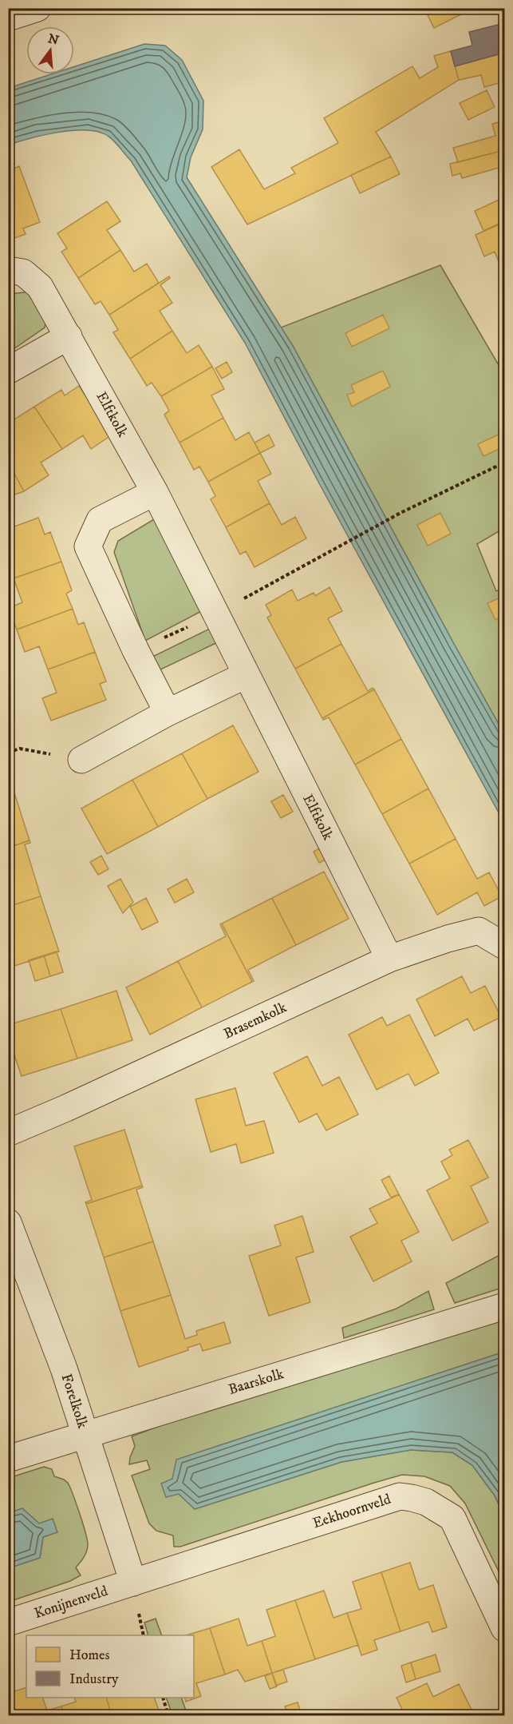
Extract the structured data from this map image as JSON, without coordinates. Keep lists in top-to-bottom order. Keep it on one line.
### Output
{"streets":{"street":["Elftkolk","Brasemkolk","Baarskolk","Forelkolk","Eekhoornveld","Konijnenveld"]},"crossings":[["Elftkolk","Brasemkolk"],["Baarskolk","Forelkolk"],["Forelkolk","Eekhoornveld"],["Forelkolk","Konijnenveld"],["Eekhoornveld","Konijnenveld"]],"legend":["Homes","Industry"],"north":"top"}
